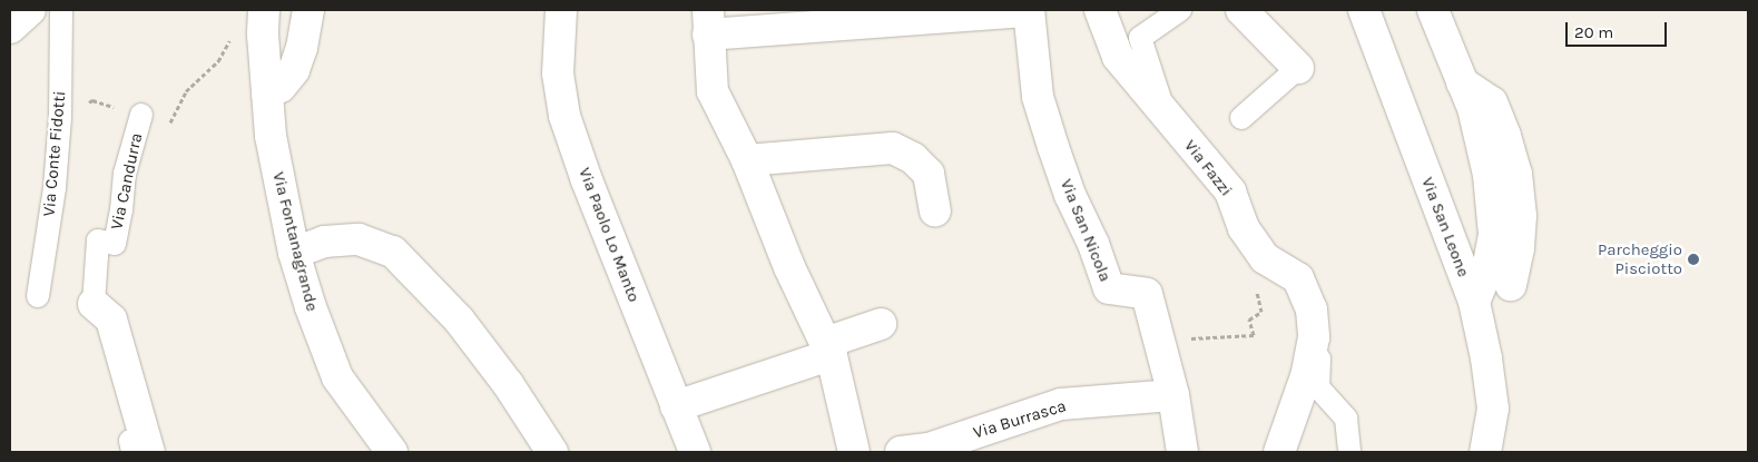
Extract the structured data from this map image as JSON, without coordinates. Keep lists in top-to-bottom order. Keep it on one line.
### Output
{"streets":{"street":["Via Conte Fidotti","Via Fazzi","Via Candurra","Via San Leone","Via San Nicola","Via Paolo Lo Manto","Via Fontanagrande","Via Burrasca"]},"crossings":[["Via San Nicola","Via Burrasca"]],"places":["Parcheggio Pisciotto"],"scale_bar":"20 m"}
